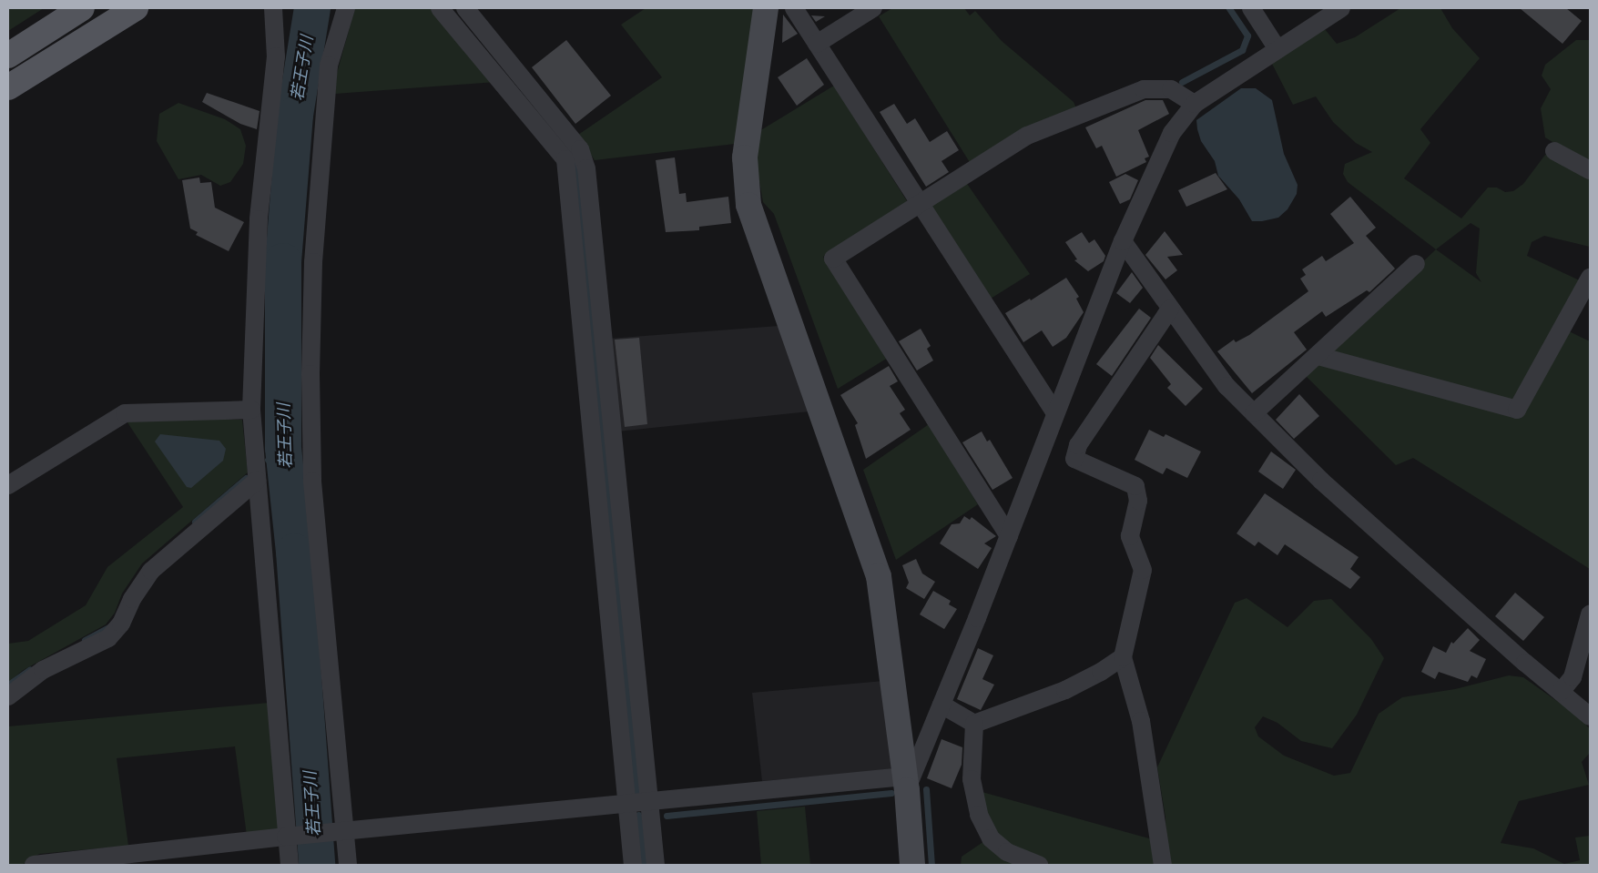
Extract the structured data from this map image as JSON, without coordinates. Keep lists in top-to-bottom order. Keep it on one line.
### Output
{"water":["若王子川"]}
